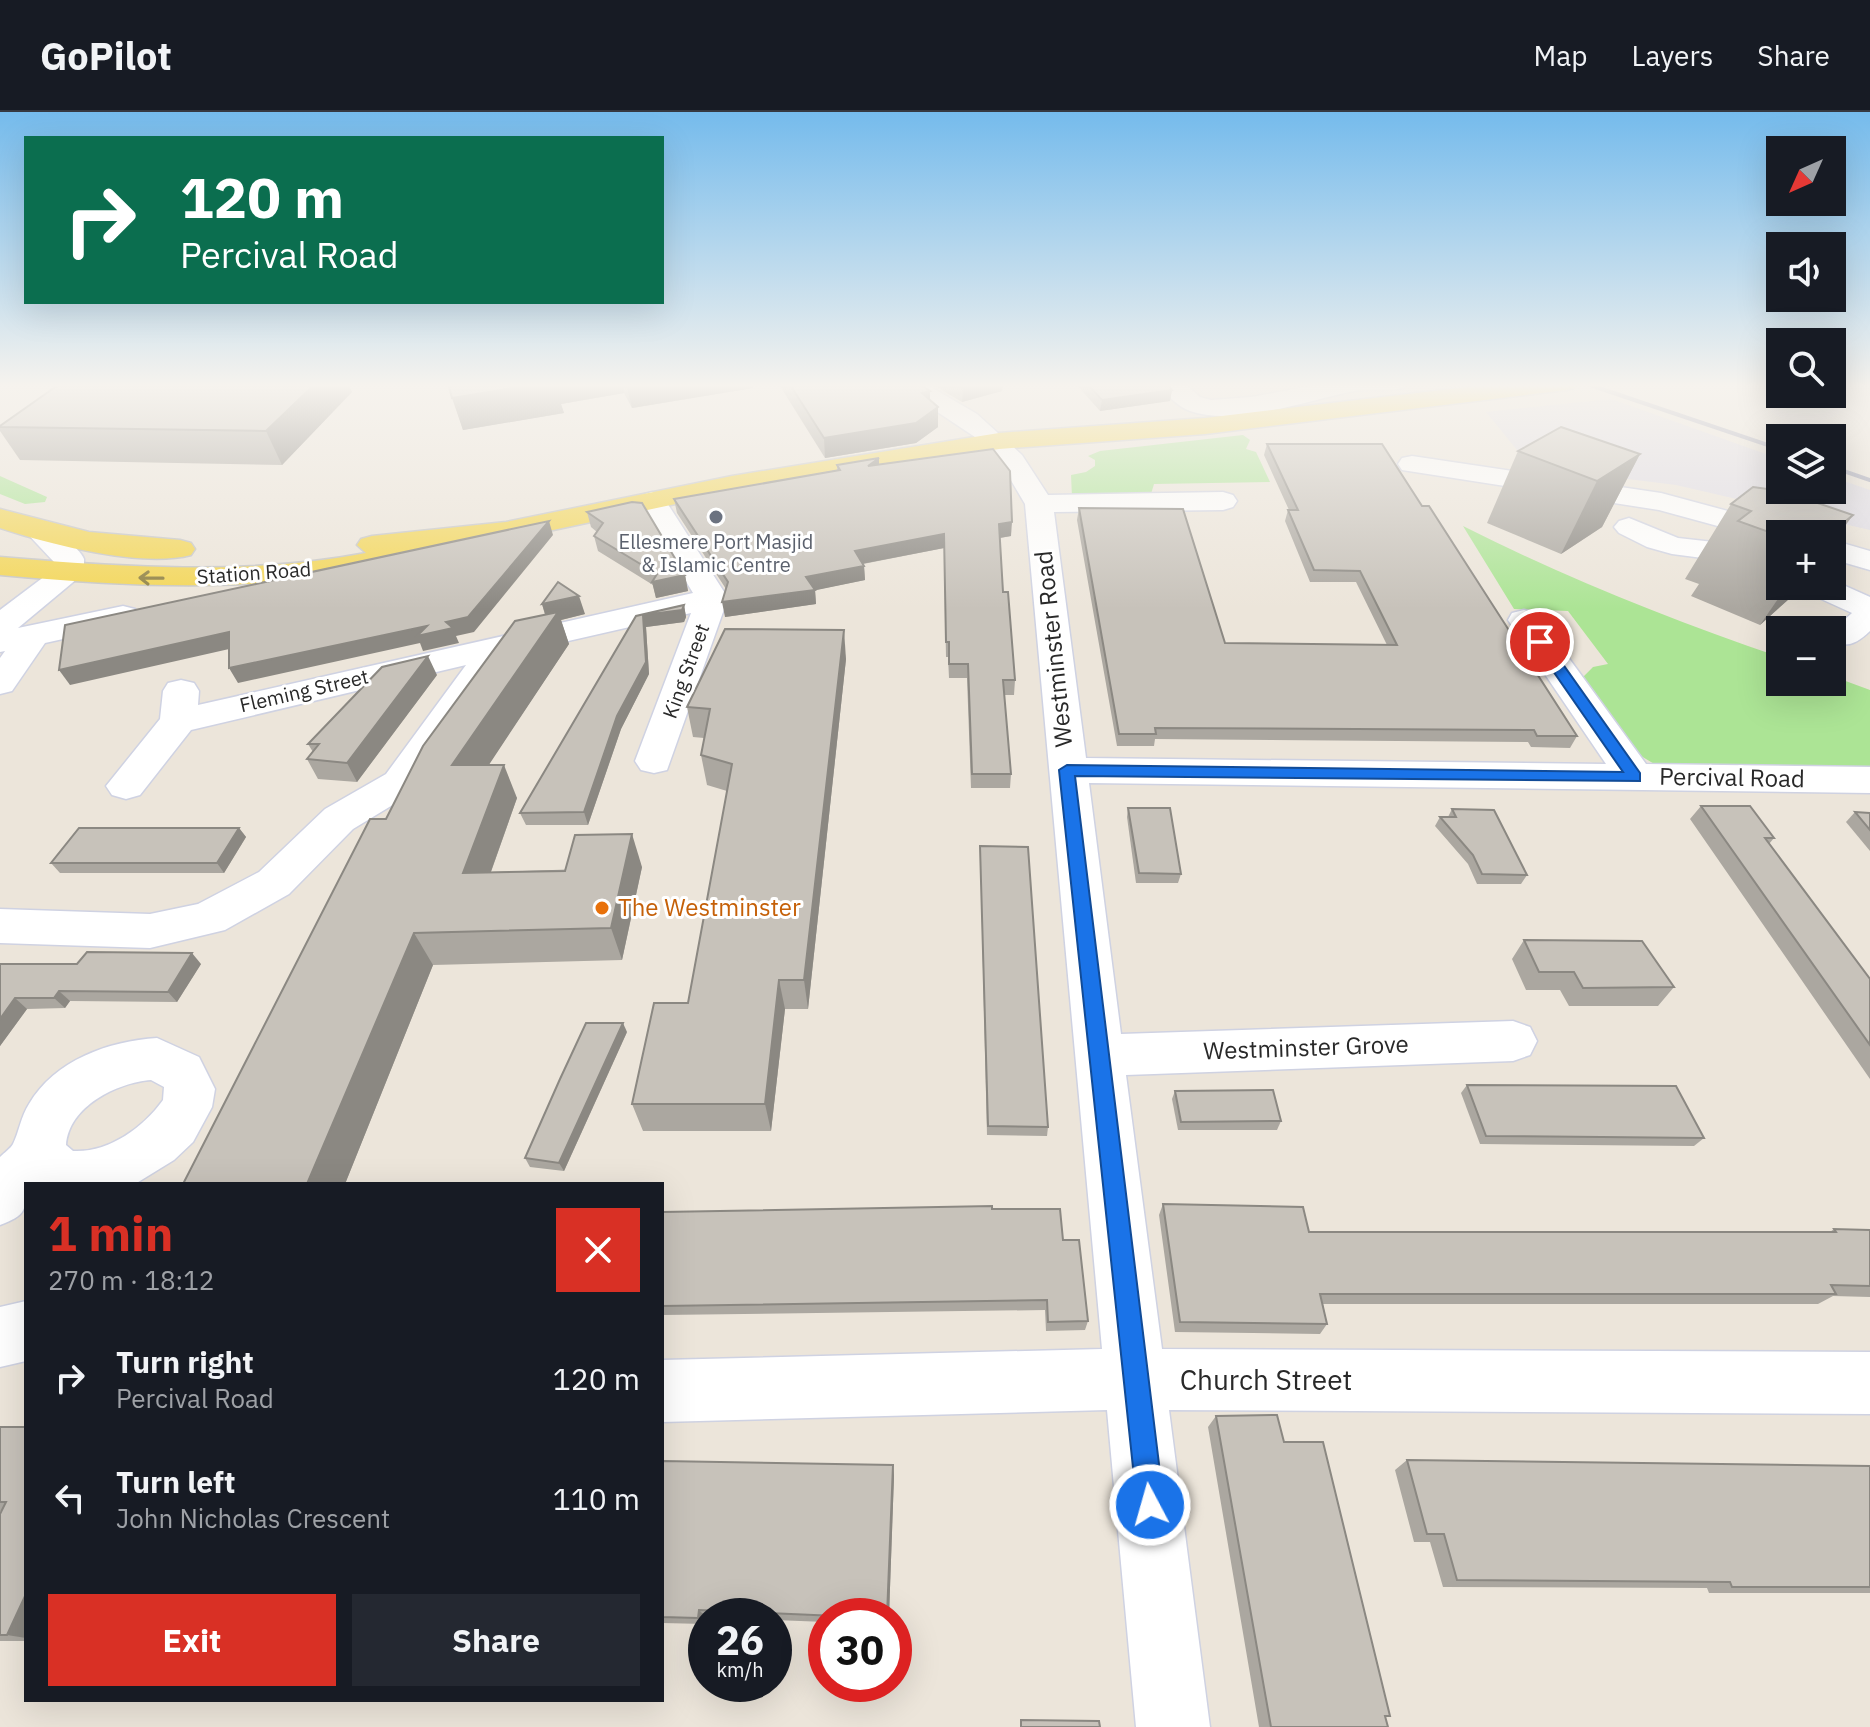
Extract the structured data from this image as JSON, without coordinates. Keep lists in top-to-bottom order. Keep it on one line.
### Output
{"streets":{"main road":["Station Road"],"street":["Westminster Road","King Street","Fleming Street","Percival Road","Westminster Grove","Church Street"]},"crossings":[["Station Road","King Street"],["Westminster Road","Percival Road"],["Westminster Road","Westminster Grove"],["Westminster Road","Church Street"],["King Street","Fleming Street"]],"places":["Ellesmere Port Masjid & Islamic Centre","The Westminster"],"north":"bottom left","page":{"header":"GoPilot","nav":["Map","Layers","Share"],"map_buttons":["+","−"],"turn":["120 m","Percival Road"],"heading":["1 min","270 m · 18:12"],"list":[{"name":"Turn right","note":"Percival Road","value":"120 m"},{"name":"Turn left","note":"John Nicholas Crescent","value":"110 m"}],"buttons":["Exit","Share"],"speed":"26 km/h","limit":"30"}}
